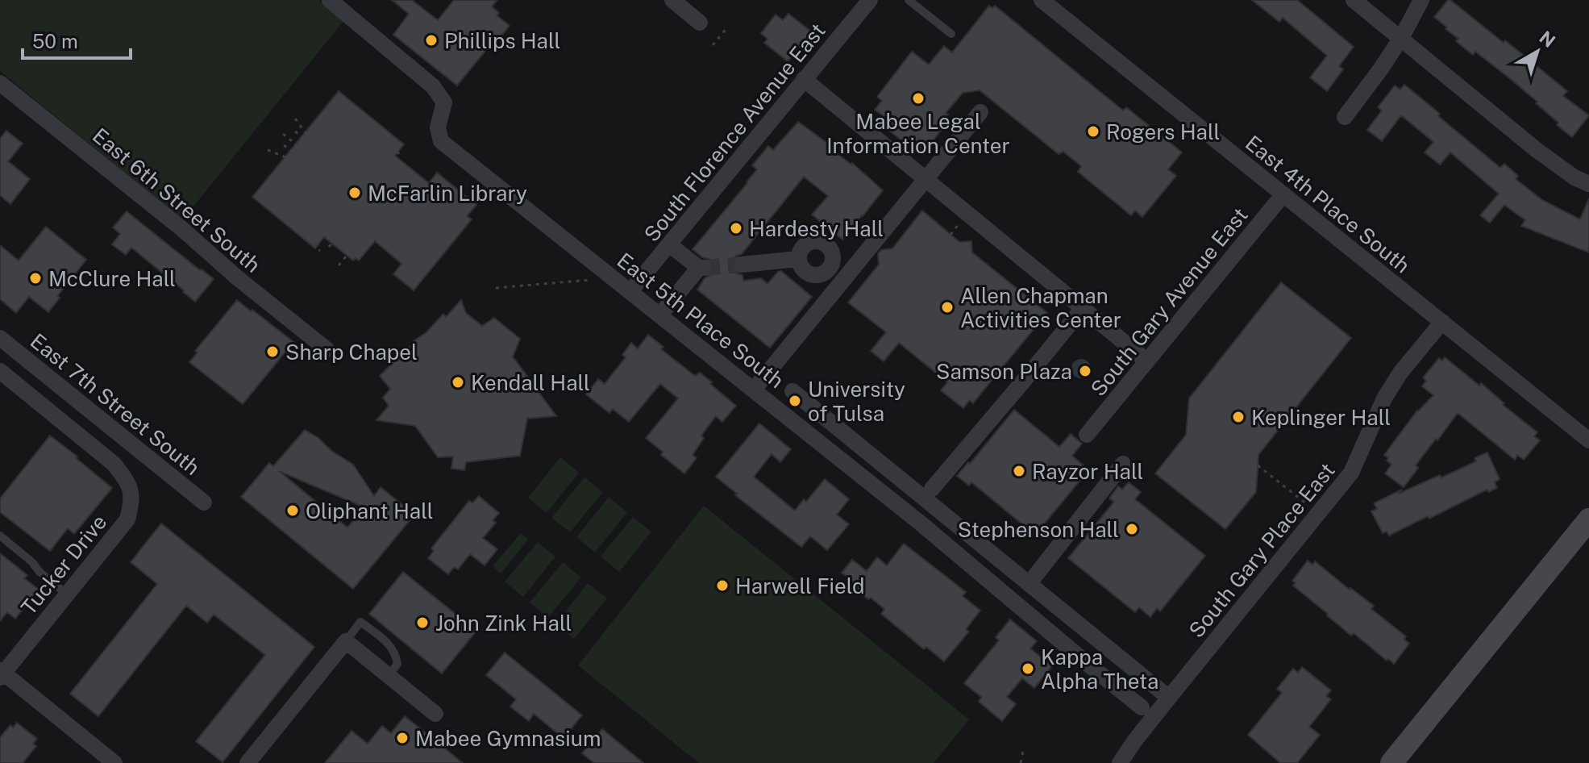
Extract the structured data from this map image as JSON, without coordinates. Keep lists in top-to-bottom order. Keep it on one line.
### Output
{"streets":{"street":["South Florence Avenue East","East 6th Street South","East 4th Place South","South Gary Avenue East","East 5th Place South","East 7th Street South","South Gary Place East","Tucker Drive"]},"crossings":[["South Florence Avenue East","East 5th Place South"],["East 4th Place South","South Gary Avenue East"],["East 4th Place South","South Gary Place East"],["East 5th Place South","South Gary Place East"]],"places":["Phillips Hall","Mabee Legal Information Center","Rogers Hall","McFarlin Library","Hardesty Hall","McClure Hall","Allen Chapman Activities Center","Sharp Chapel","Samson Plaza","Kendall Hall","University of Tulsa","Keplinger Hall","Rayzor Hall","Oliphant Hall","Stephenson Hall","Harwell Field","John Zink Hall","Kappa Alpha Theta","Mabee Gymnasium"],"scale_bar":"50 m","north":"top right"}
